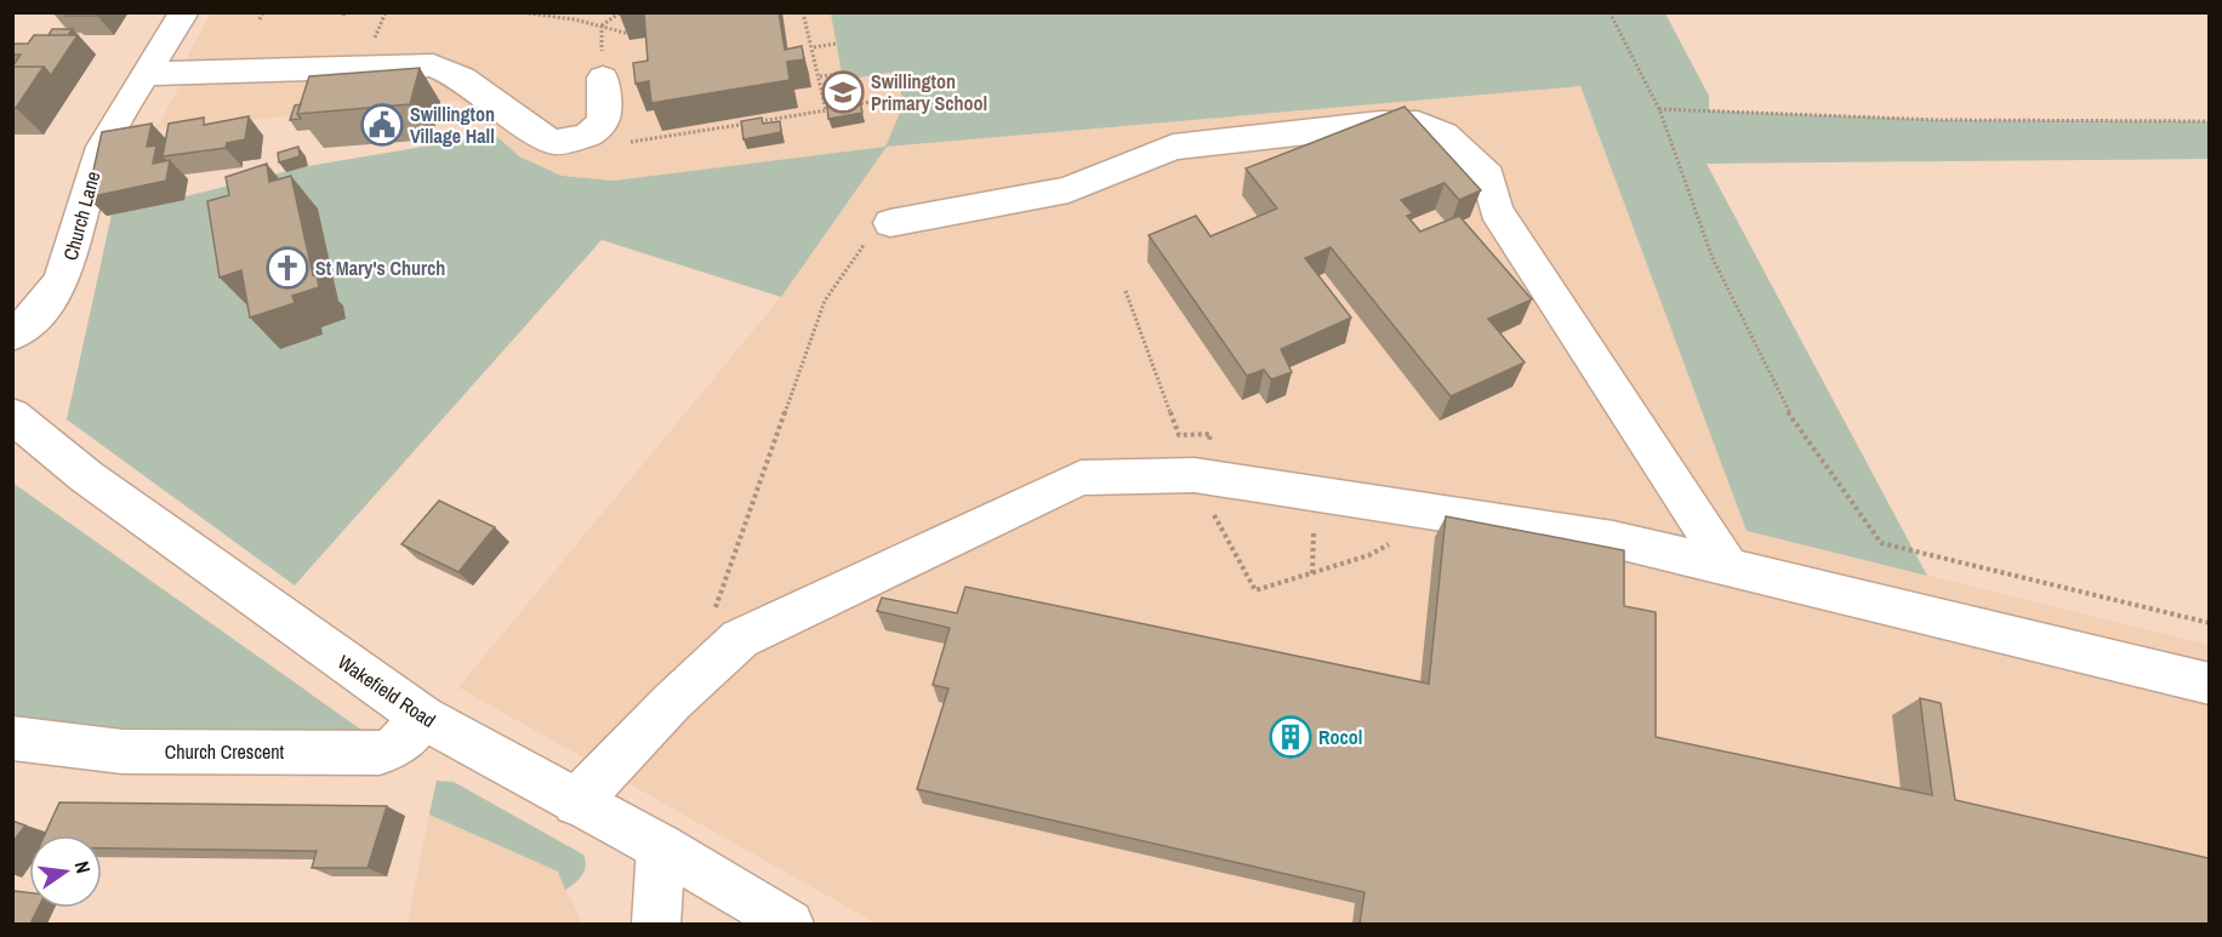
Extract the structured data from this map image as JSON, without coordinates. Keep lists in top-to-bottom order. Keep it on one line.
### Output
{"streets":{"main road":["Church Lane","Wakefield Road","Church Crescent"]},"crossings":[["Wakefield Road","Church Crescent"]],"places":{"school or university":["Swillington Primary School"],"public building":["Swillington Village Hall"],"church":["St Mary's Church"],"building":["Rocol"]},"north":"right"}
